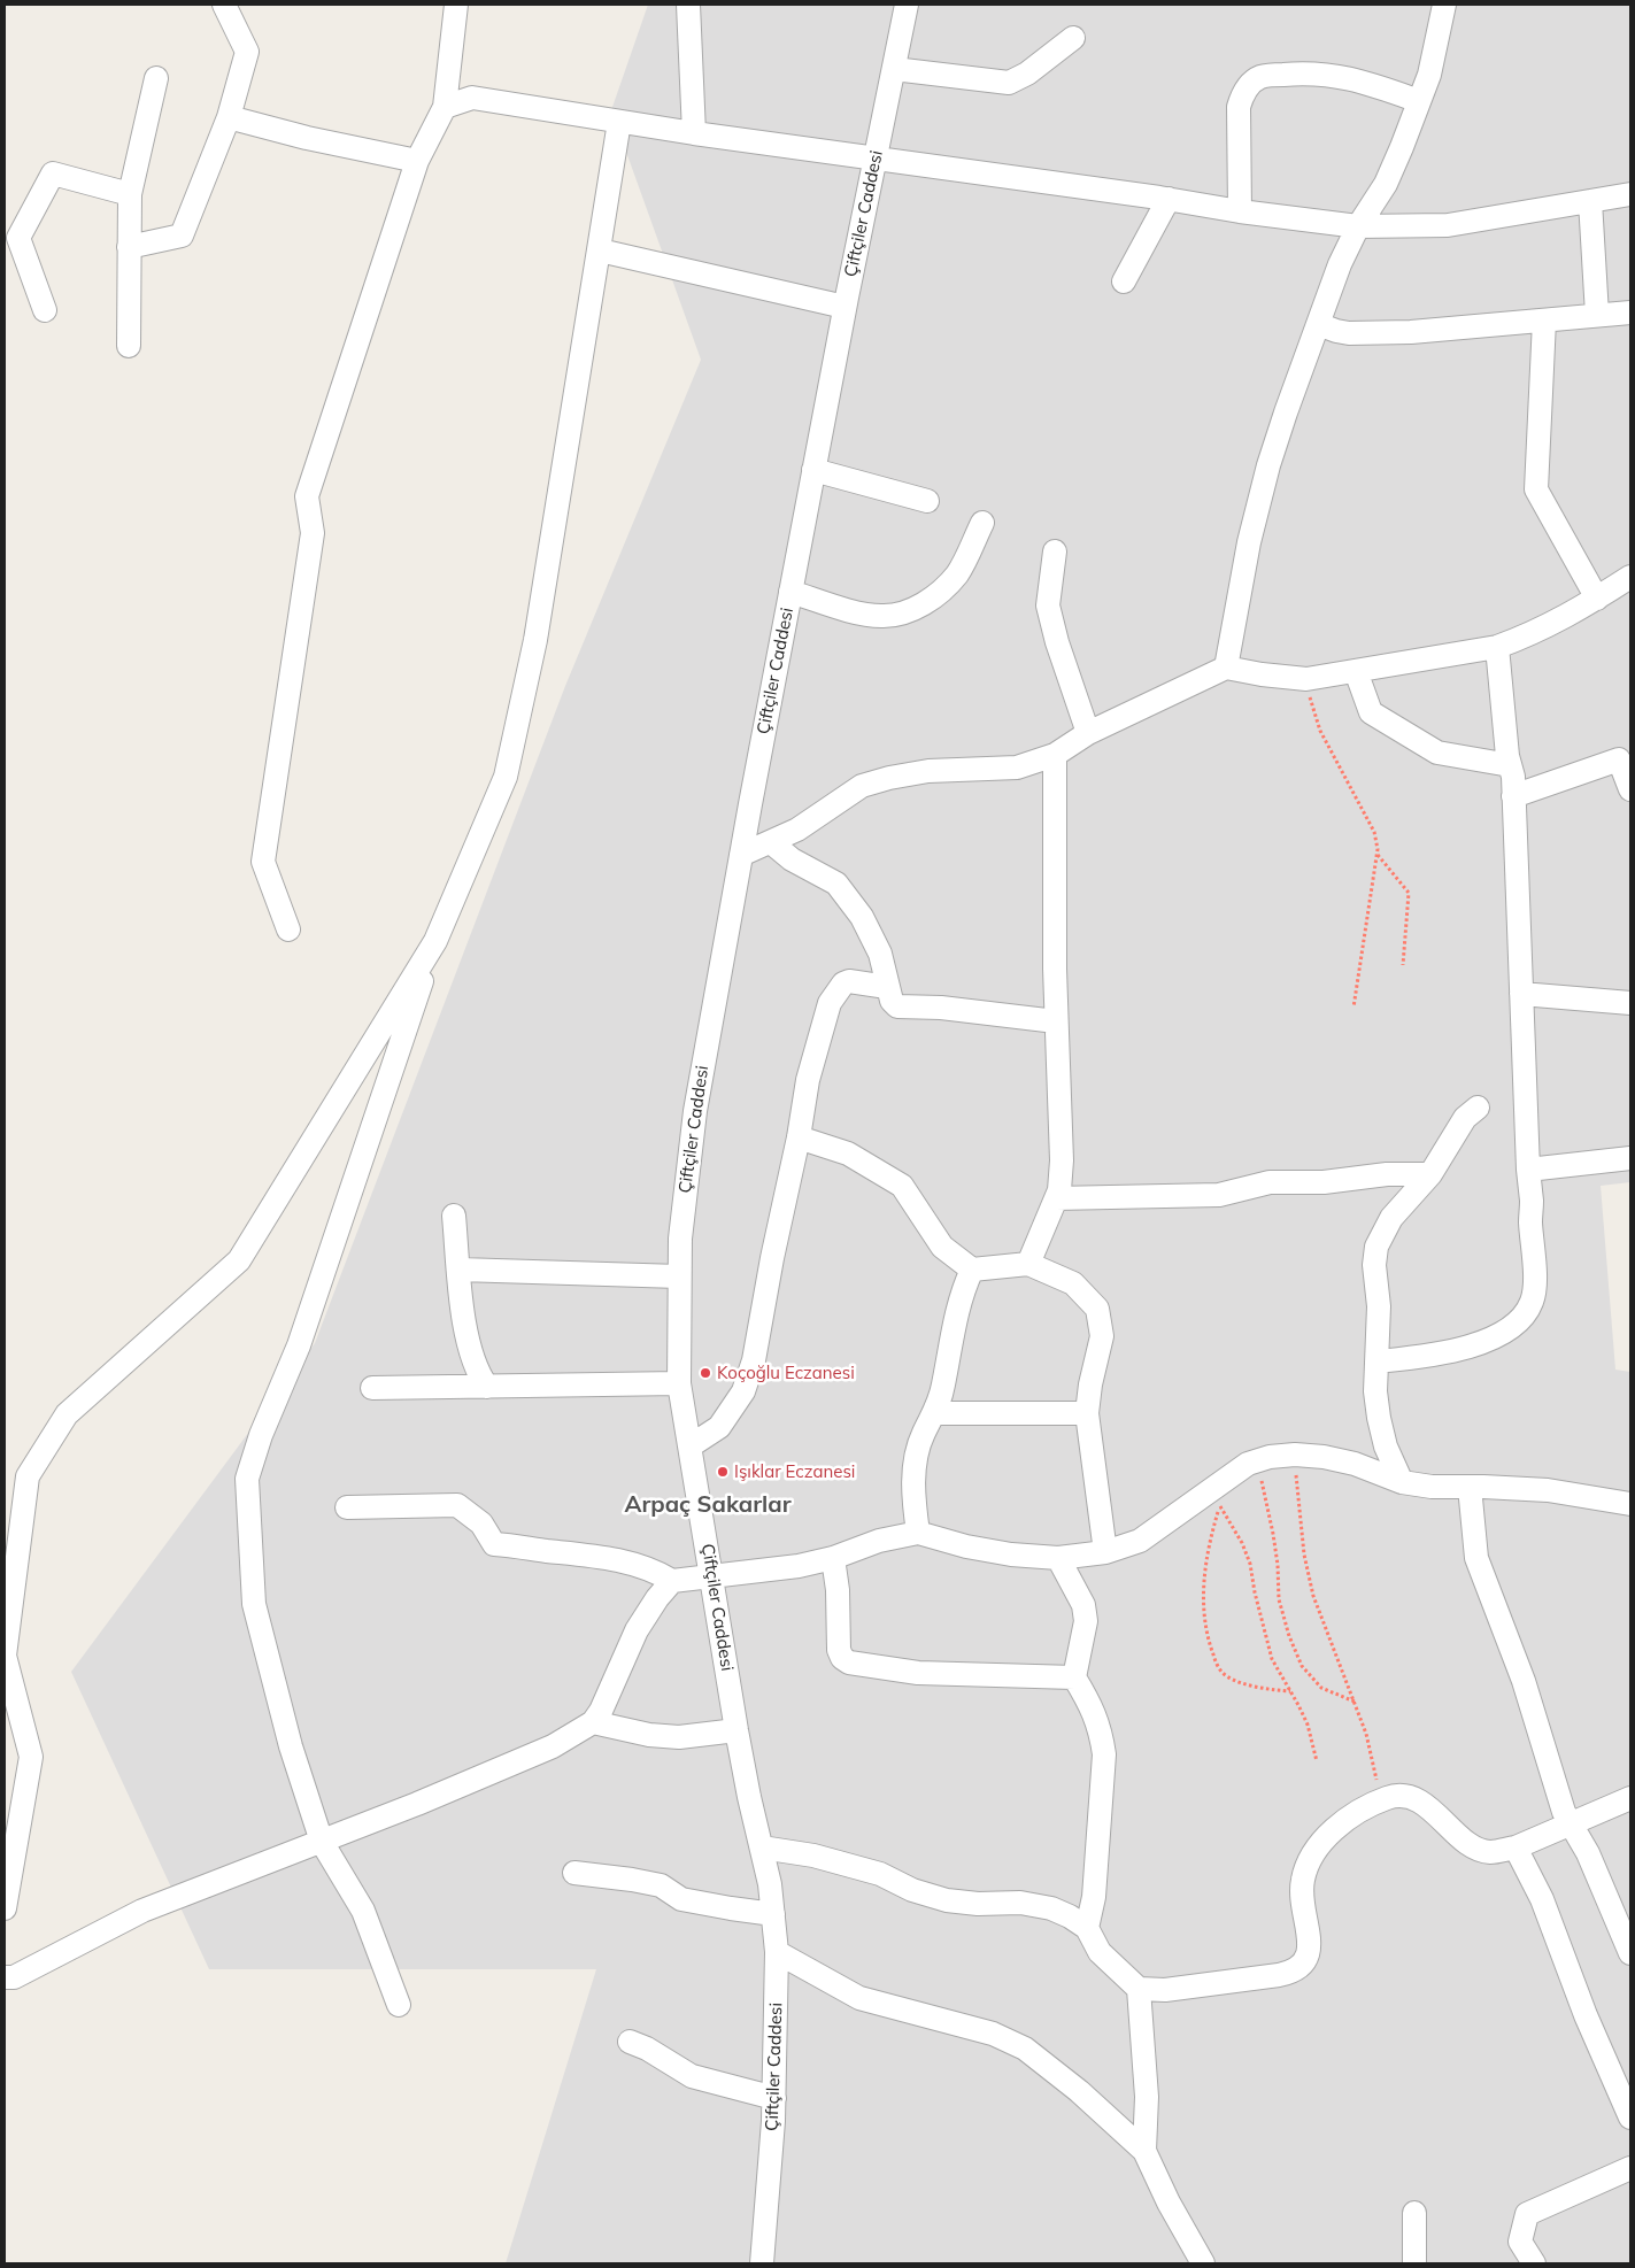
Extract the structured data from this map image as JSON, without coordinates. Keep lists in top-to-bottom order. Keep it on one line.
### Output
{"streets":{"street":["Çiftçiler Caddesi"]},"districts":["Arpaç Sakarlar"],"places":["Koçoğlu Eczanesi","Işıklar Eczanesi"]}
